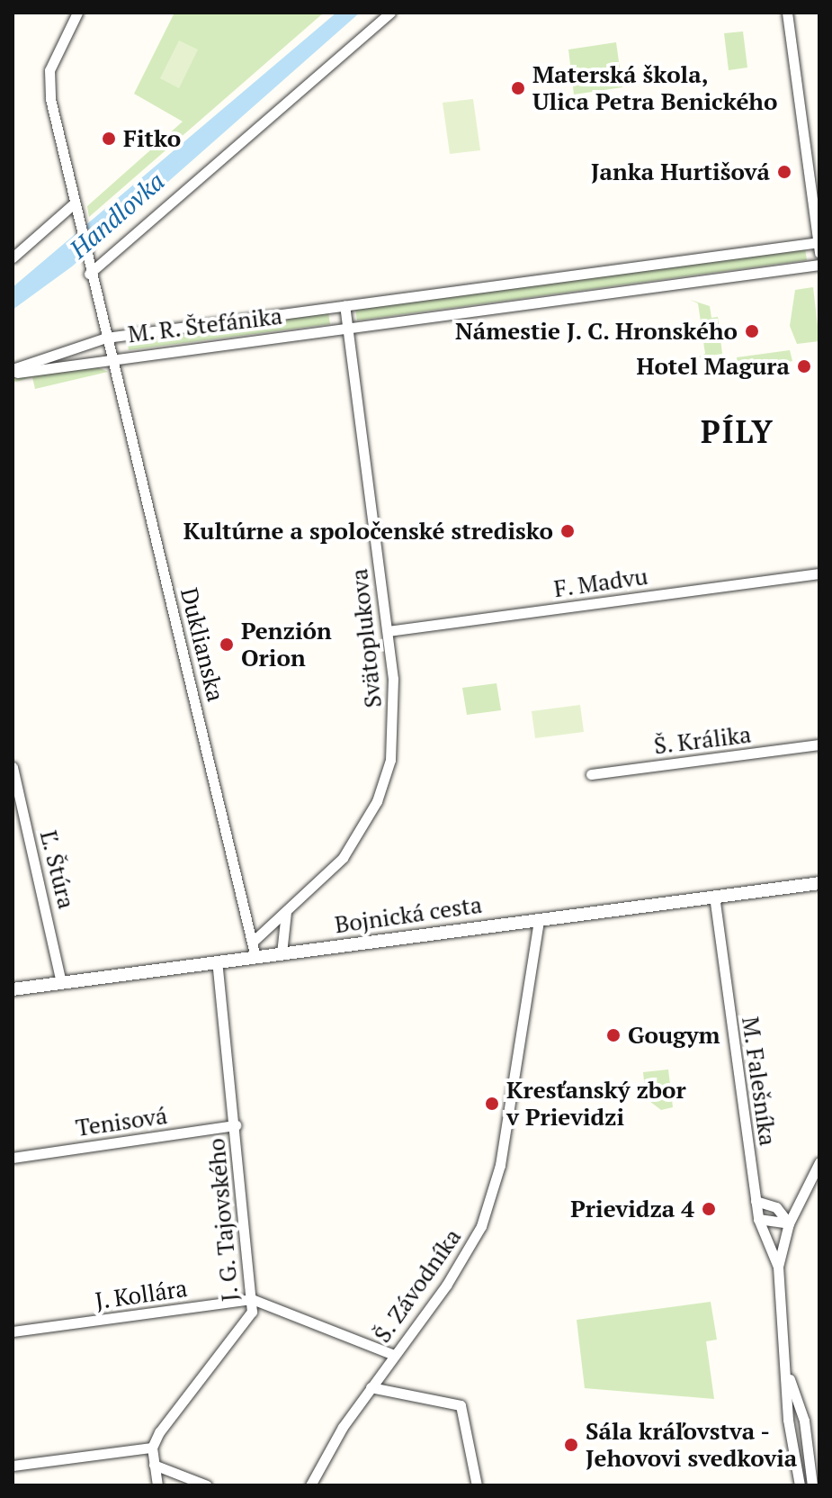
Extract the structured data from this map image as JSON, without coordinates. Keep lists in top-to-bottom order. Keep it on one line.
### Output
{"streets":{"street":["M. R. Štefánika","F. Madvu","Svätoplukova","Duklianska","Š. Králika","Ľ. Štúra","Bojnická cesta","M. Falešníka","Tenisová","J. G. Tajovského","Š. Závodníka","J. Kollára"]},"crossings":[["M. R. Štefánika","Svätoplukova"],["M. R. Štefánika","Duklianska"],["F. Madvu","Svätoplukova"],["Svätoplukova","Duklianska"],["Ľ. Štúra","Bojnická cesta"],["Bojnická cesta","M. Falešníka"],["Bojnická cesta","J. G. Tajovského"],["Bojnická cesta","Š. Závodníka"],["Tenisová","J. G. Tajovského"],["J. G. Tajovského","J. Kollára"],["Š. Závodníka","J. Kollára"]],"districts":["PÍLY"],"water":["Handlovka"],"places":["Materská škola, Ulica Petra Benického","Fitko","Janka Hurtišová","Námestie J. C. Hronského","Hotel Magura","Kultúrne a spoločenské stredisko","Penzión Orion","Gougym","Kresťanský zbor v Prievidzi","Prievidza 4","Sála kráľovstva - Jehovovi svedkovia"]}
